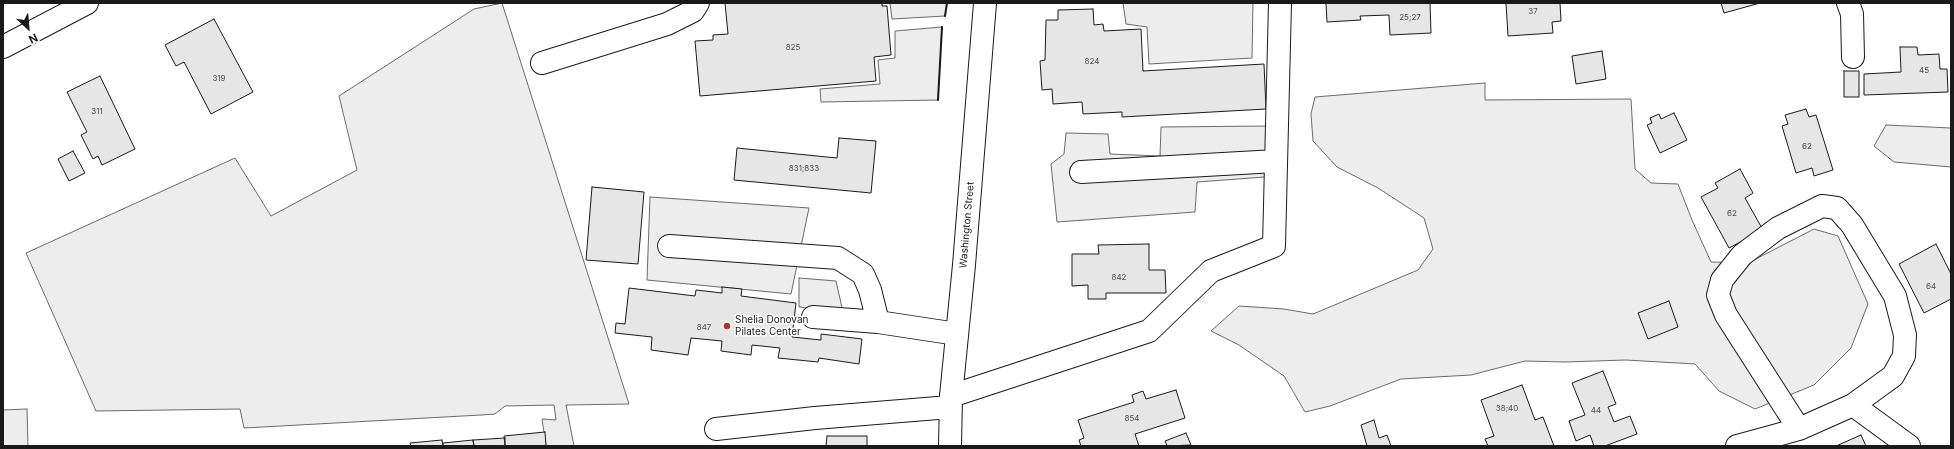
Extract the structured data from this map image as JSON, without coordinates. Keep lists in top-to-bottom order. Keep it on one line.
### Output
{"streets":{"main road":["Washington Street"]},"places":["Shelia Donovan Pilates Center"],"house_numbers":["37","25;27","825","824","45","319","311","62","831;833","62","842","64","847","38;40","44","854"],"north":"bottom right"}
